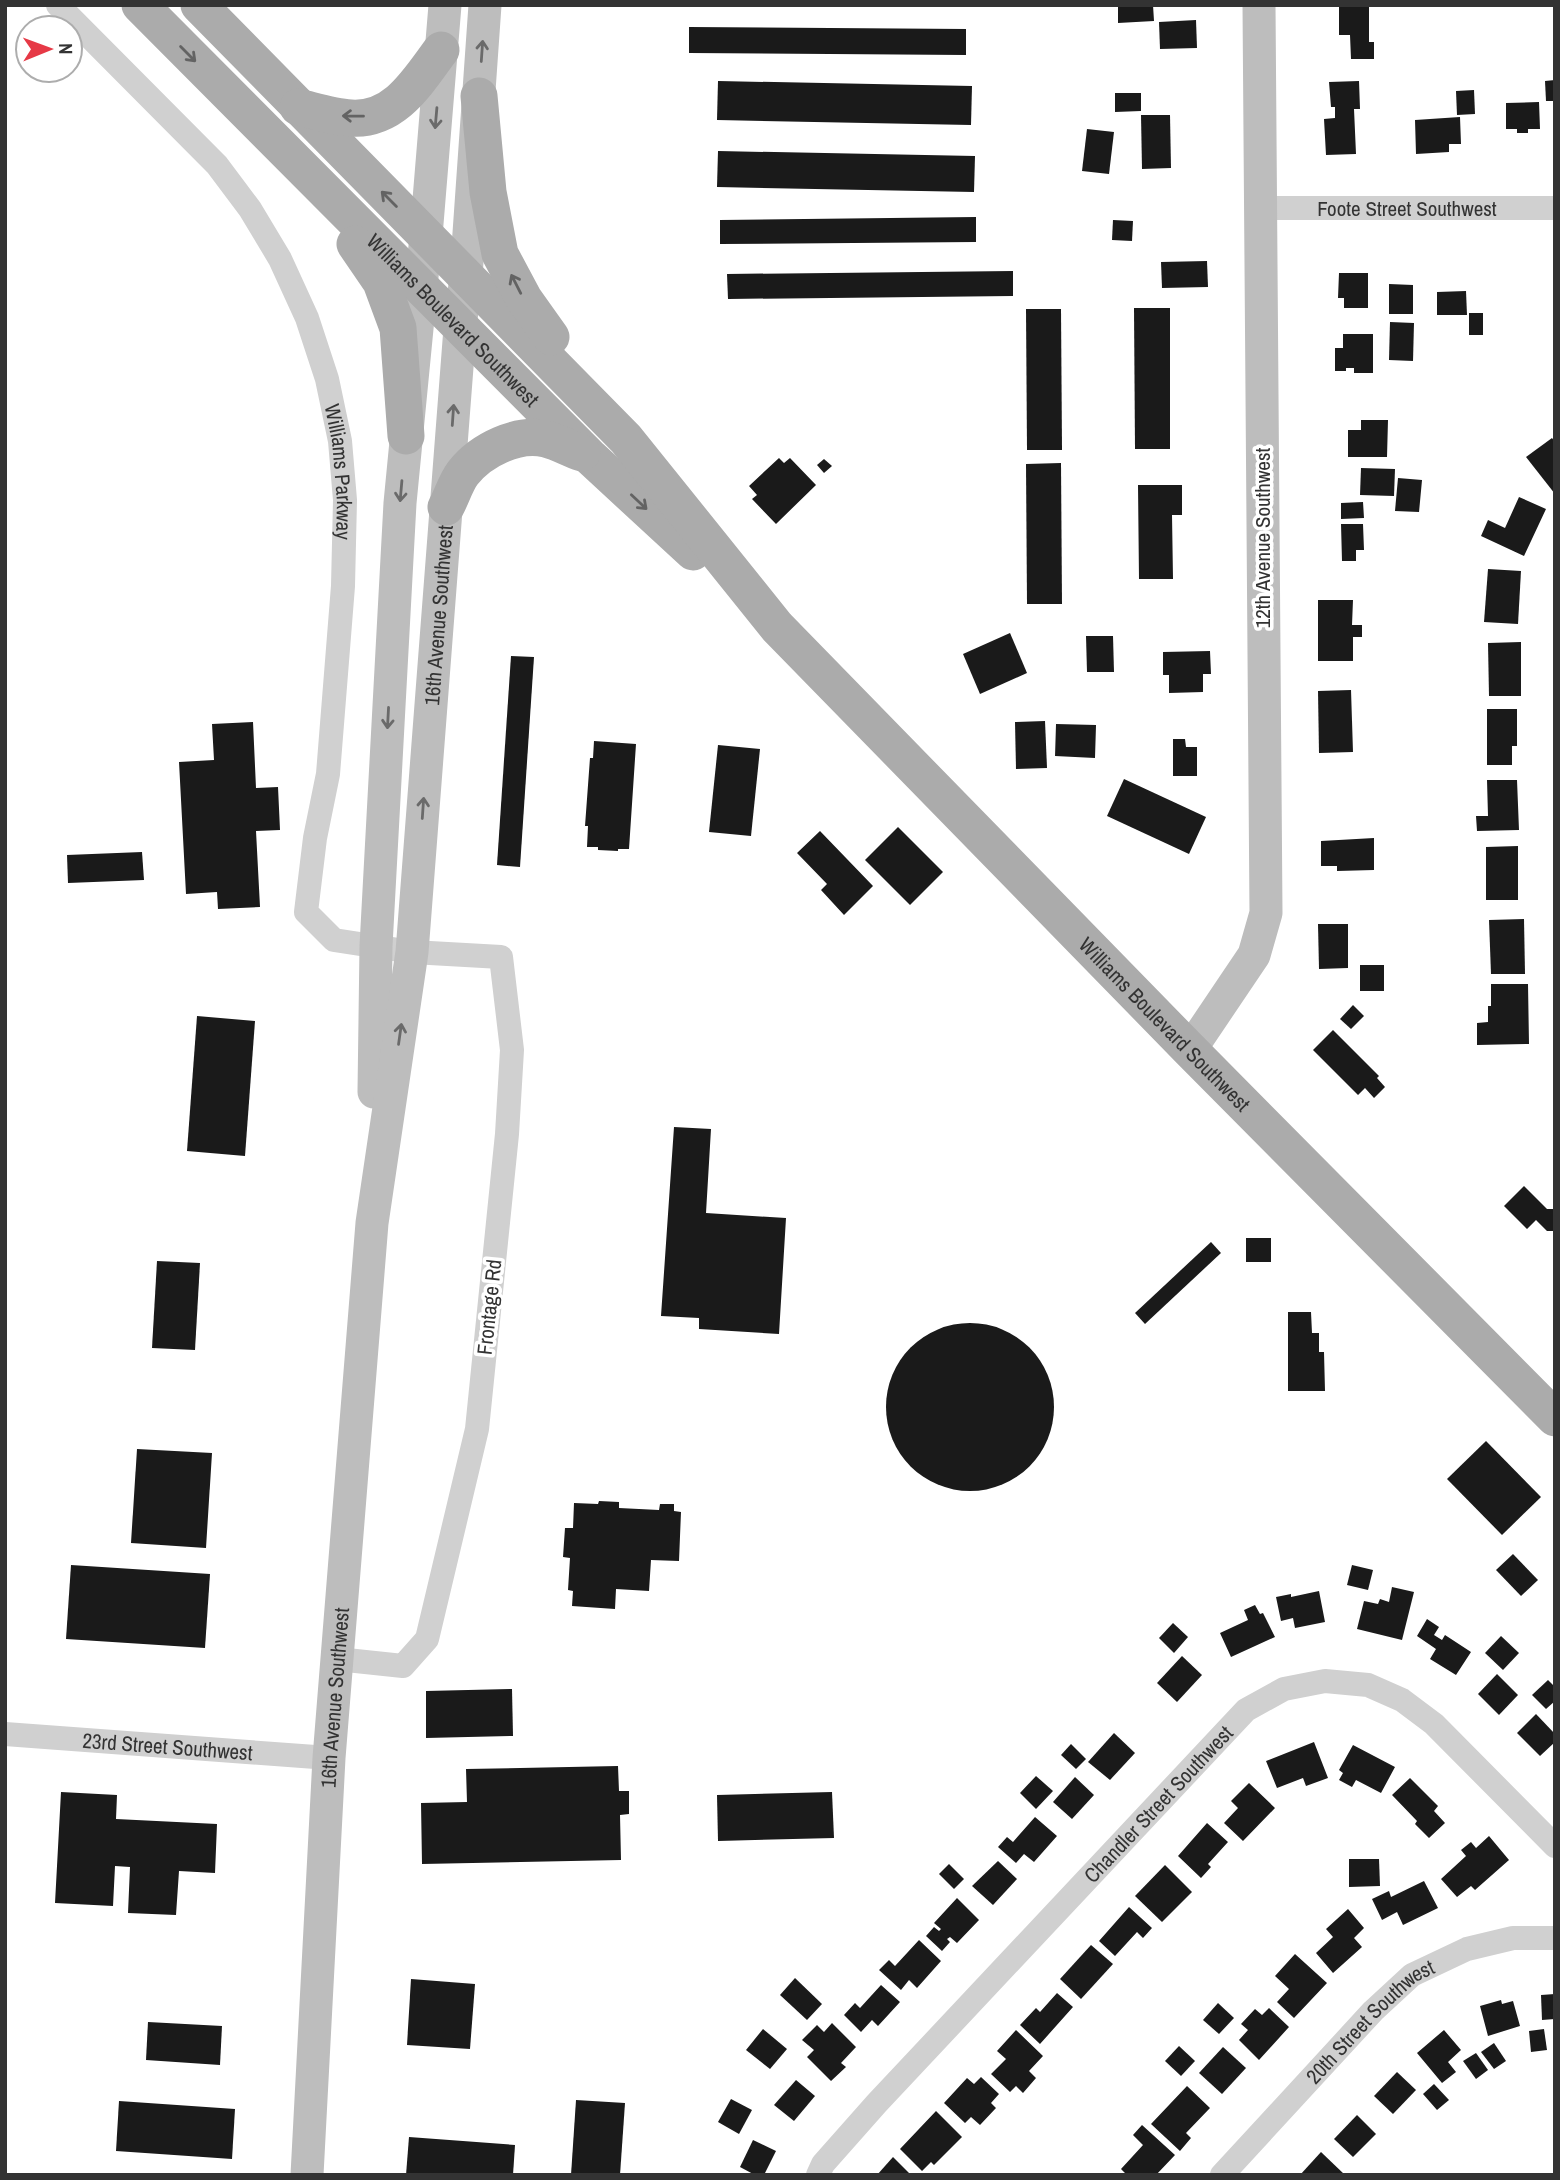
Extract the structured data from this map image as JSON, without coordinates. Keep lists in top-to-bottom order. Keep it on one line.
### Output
{"streets":{"main road":["Williams Boulevard Southwest","12th Avenue Southwest","16th Avenue Southwest"],"street":["Foote Street Southwest","Williams Parkway","Frontage Rd","23rd Street Southwest","Chandler Street Southwest","20th Street Southwest"]},"crossings":[["Foote Street Southwest","12th Avenue Southwest"],["Williams Boulevard Southwest","12th Avenue Southwest"],["Williams Boulevard Southwest","16th Avenue Southwest"],["Williams Parkway","16th Avenue Southwest"],["Williams Parkway","Frontage Rd"],["16th Avenue Southwest","Frontage Rd"],["16th Avenue Southwest","23rd Street Southwest"]],"north":"right"}
